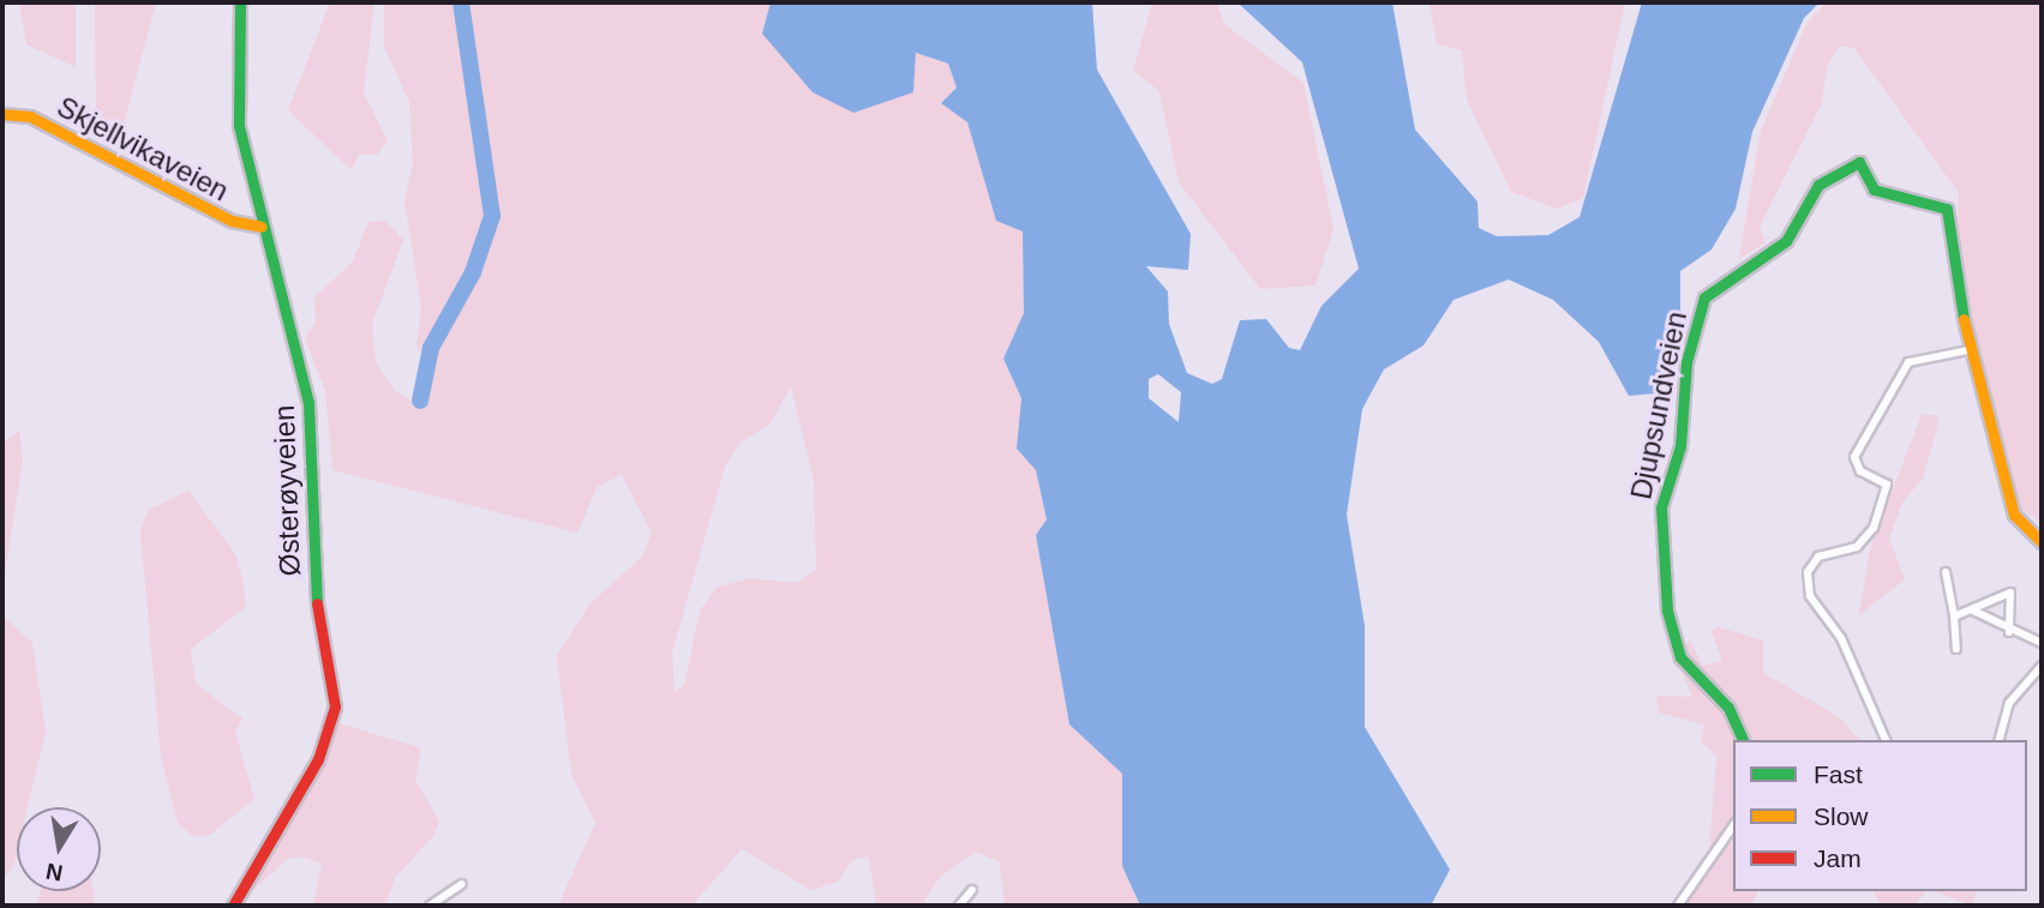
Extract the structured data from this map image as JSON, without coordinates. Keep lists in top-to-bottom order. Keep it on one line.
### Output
{"streets":{"street":["Skjellvikaveien","Djupsundveien","Østerøyveien"]},"crossings":[["Skjellvikaveien","Østerøyveien"]],"legend":["Fast","Slow","Jam"],"north":"bottom"}
